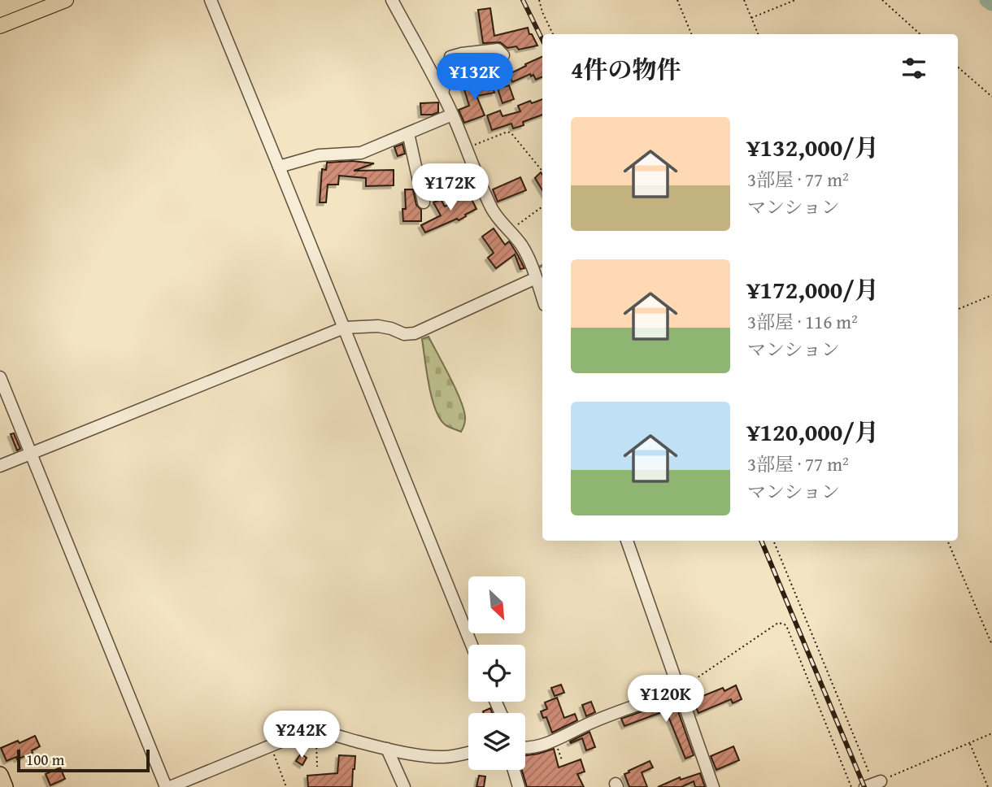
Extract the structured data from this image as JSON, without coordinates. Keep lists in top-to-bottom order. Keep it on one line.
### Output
{"scale_bar":"100 m","north":"bottom right","page":{"heading":"4件の物件","price":["¥132K","¥172K","¥120K","¥242K"],"list":[{"name":"¥132,000/月","note":"3部屋 · 77 m² · マンション"},{"name":"¥172,000/月","note":"3部屋 · 116 m² · マンション"},{"name":"¥120,000/月","note":"3部屋 · 77 m² · マンション"}],"scale":"100 m"}}
